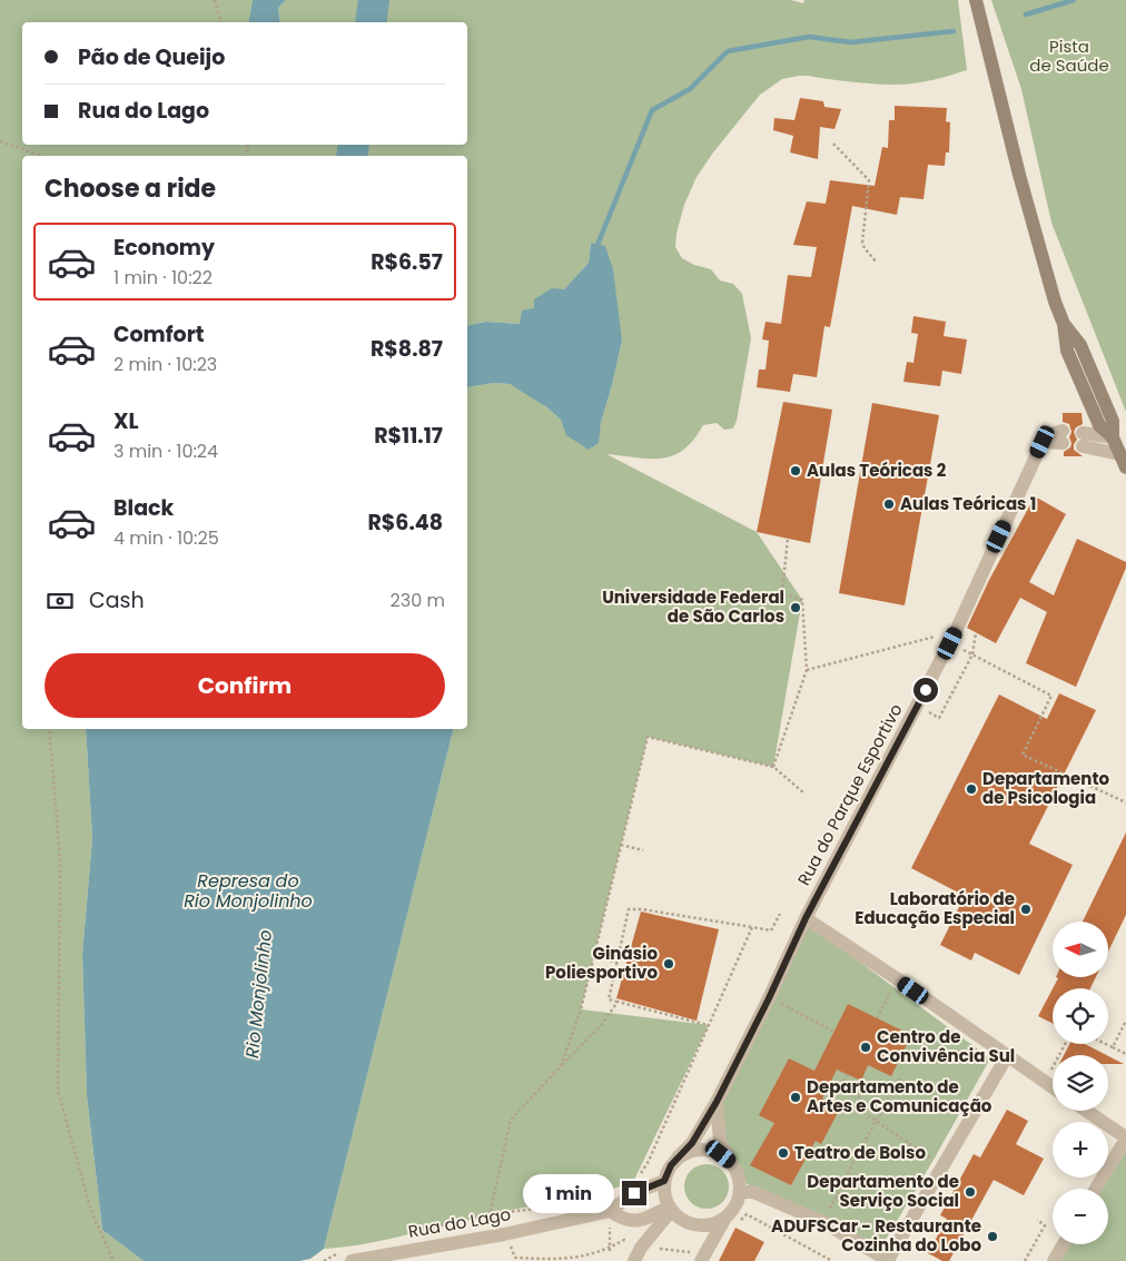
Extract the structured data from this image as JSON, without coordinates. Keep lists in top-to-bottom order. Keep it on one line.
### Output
{"streets":{"street":["Rua do Parque Esportivo","Rua do Lago"]},"crossings":[["Rua do Parque Esportivo","Rua do Lago"]],"water":["Represa do Rio Monjolinho","Rio Monjolinho"],"parks":["Pista de Saúde"],"places":["Aulas Teóricas 2","Aulas Teóricas 1","Universidade Federal de São Carlos","Departamento de Psicologia","Laboratório de Educação Especial","Ginásio Poliesportivo","Centro de Convivência Sul","Departamento de Artes e Comunicação","Teatro de Bolso","Departamento de Serviço Social","ADUFSCar - Restaurante Cozinha do Lobo"],"north":"left","page":{"banner":["Pão de Queijo","Rua do Lago"],"heading":"Choose a ride","list":[{"name":"Economy","note":"1 min · 10:22","value":"R$6.57"},{"name":"Comfort","note":"2 min · 10:23","value":"R$8.87"},{"name":"XL","note":"3 min · 10:24","value":"R$11.17"},{"name":"Black","note":"4 min · 10:25","value":"R$6.48"}],"pay":["Cash","230 m"],"buttons":"Confirm","map_buttons":["+","−"],"bubble":"1 min"}}
